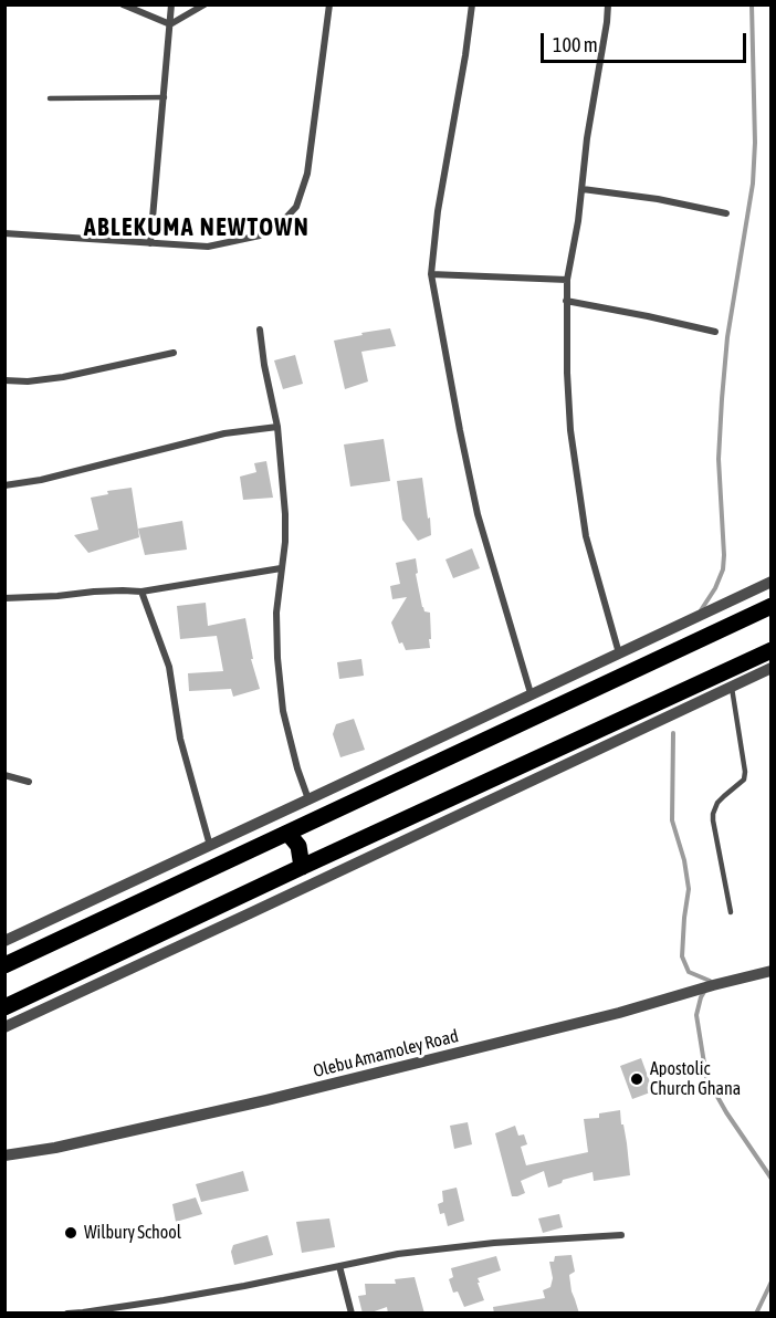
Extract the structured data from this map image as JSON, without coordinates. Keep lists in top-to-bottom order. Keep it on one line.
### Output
{"streets":{"street":["Olebu Amamoley Road"]},"districts":["ABLEKUMA NEWTOWN"],"places":["Apostolic Church Ghana","Wilbury School"],"scale_bar":"100 m"}
